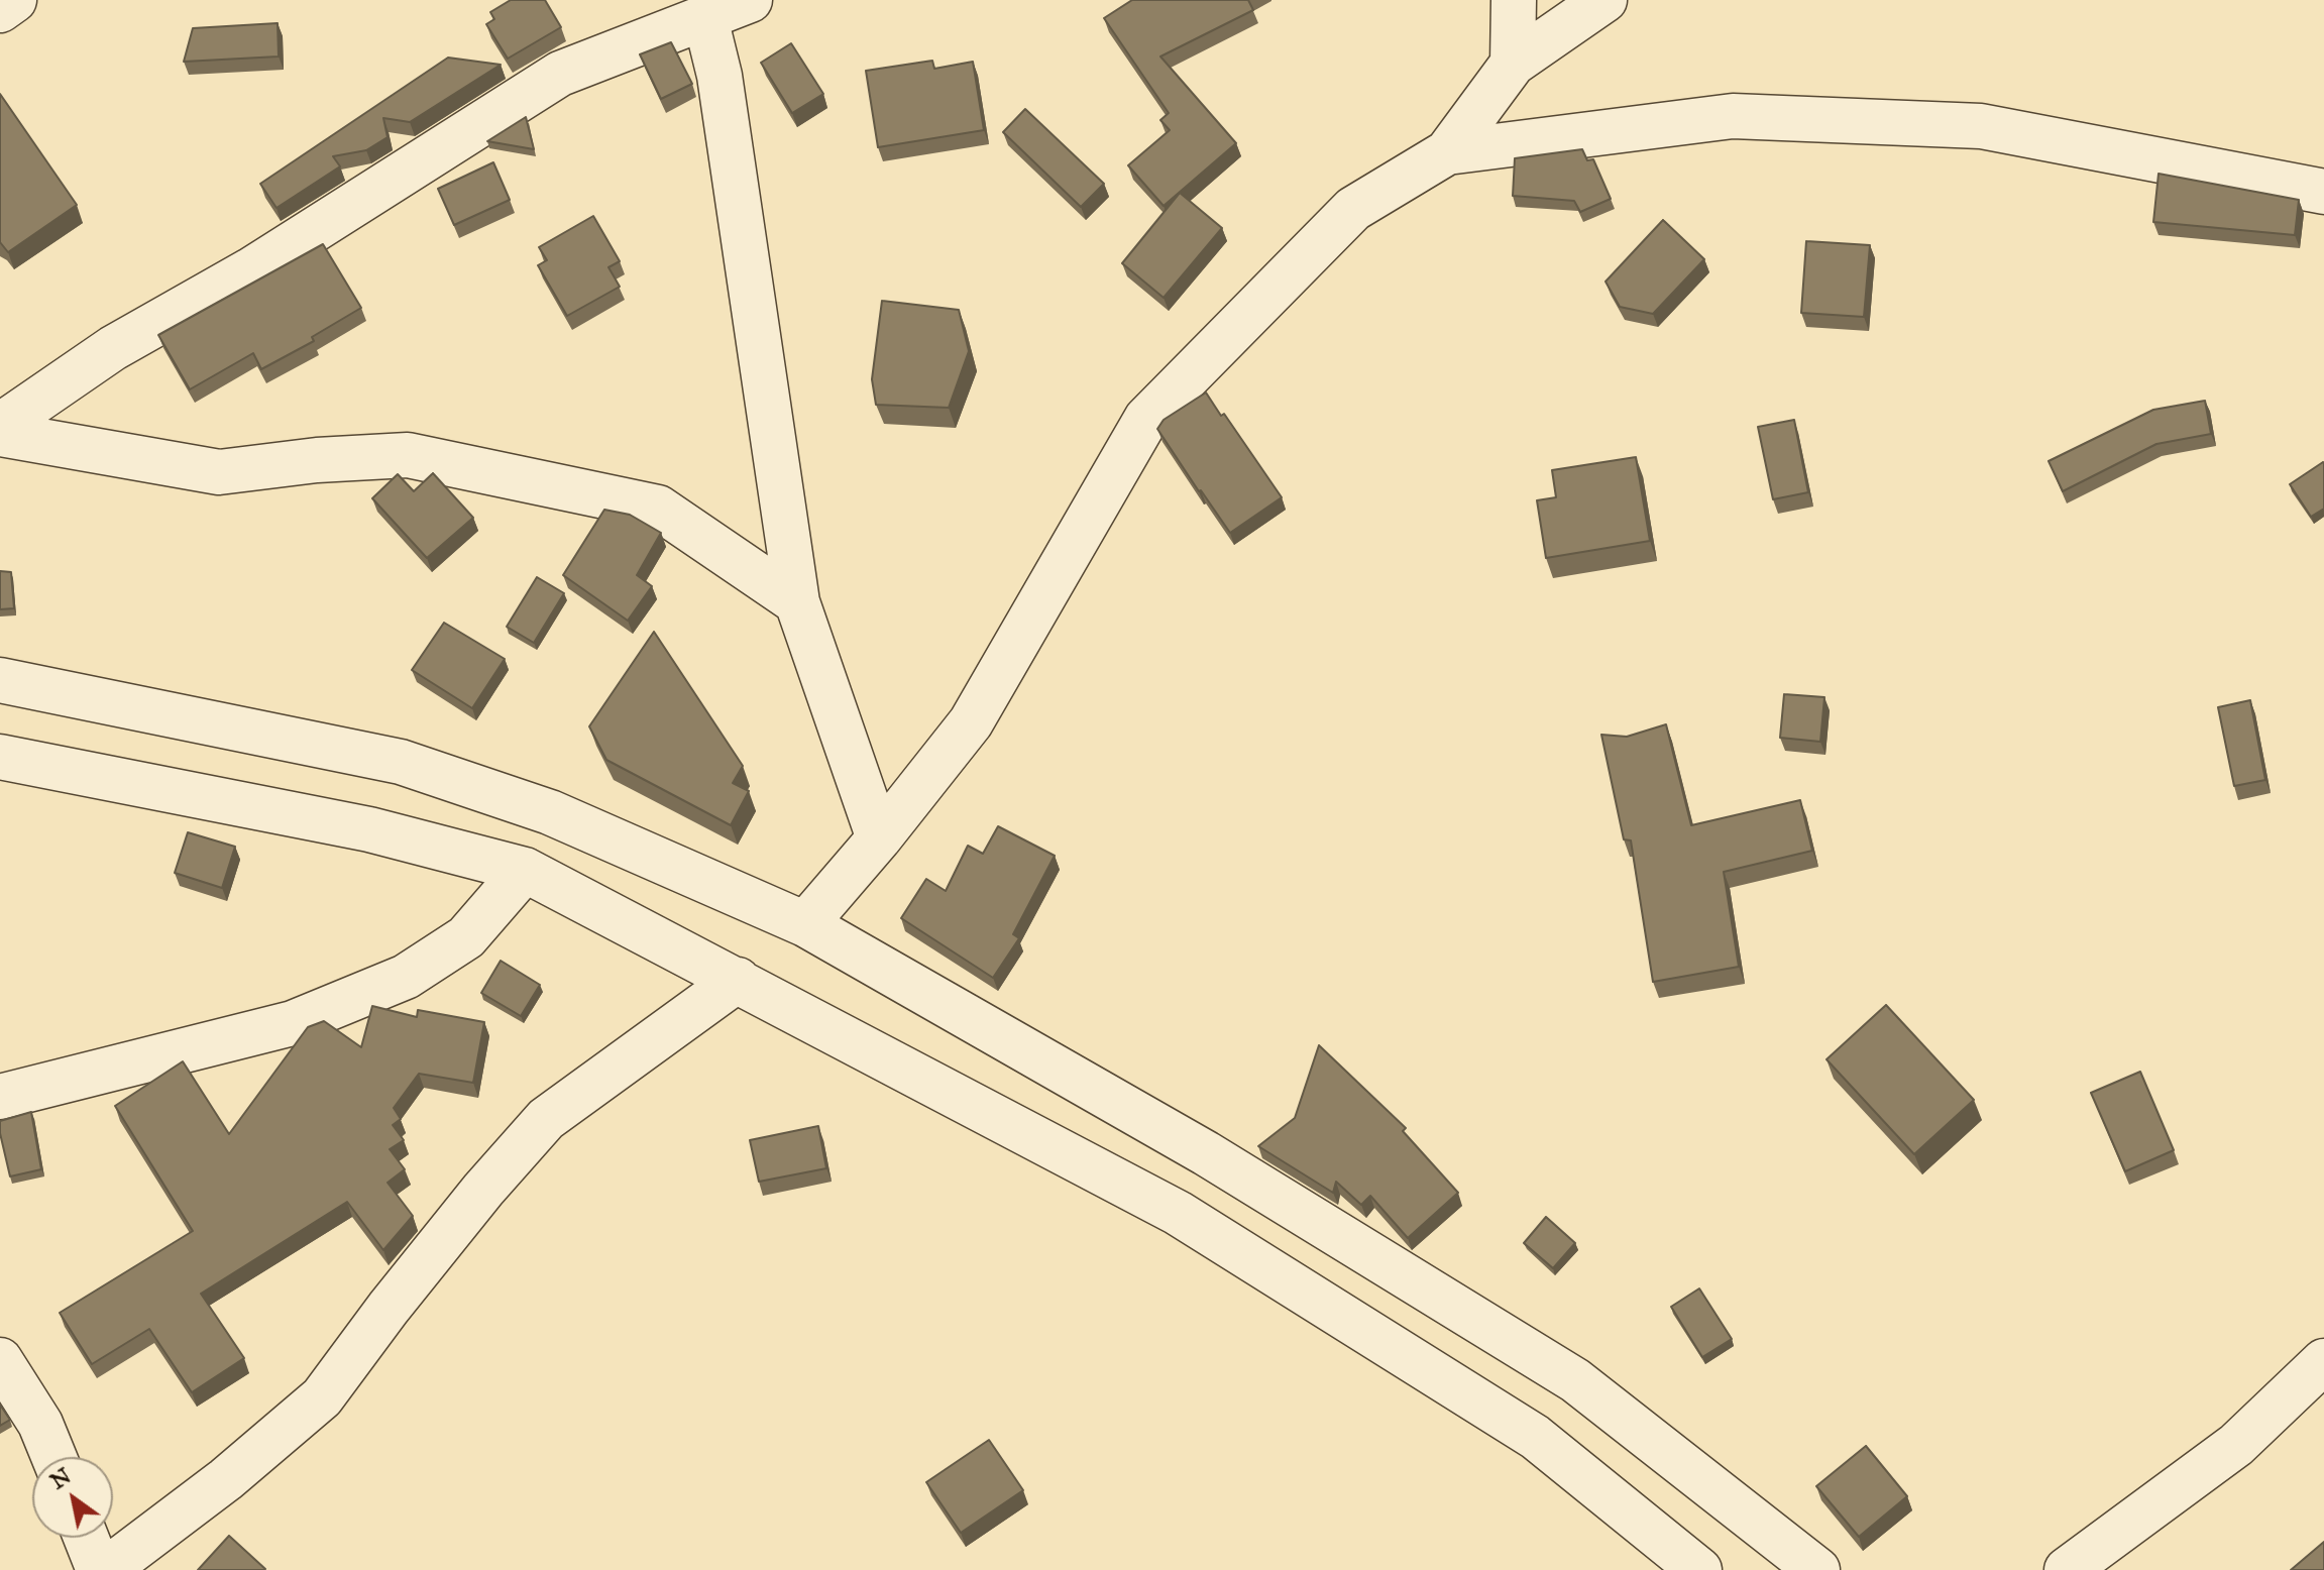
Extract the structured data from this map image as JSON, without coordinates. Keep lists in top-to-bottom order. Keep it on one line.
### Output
{"north":"top left"}
